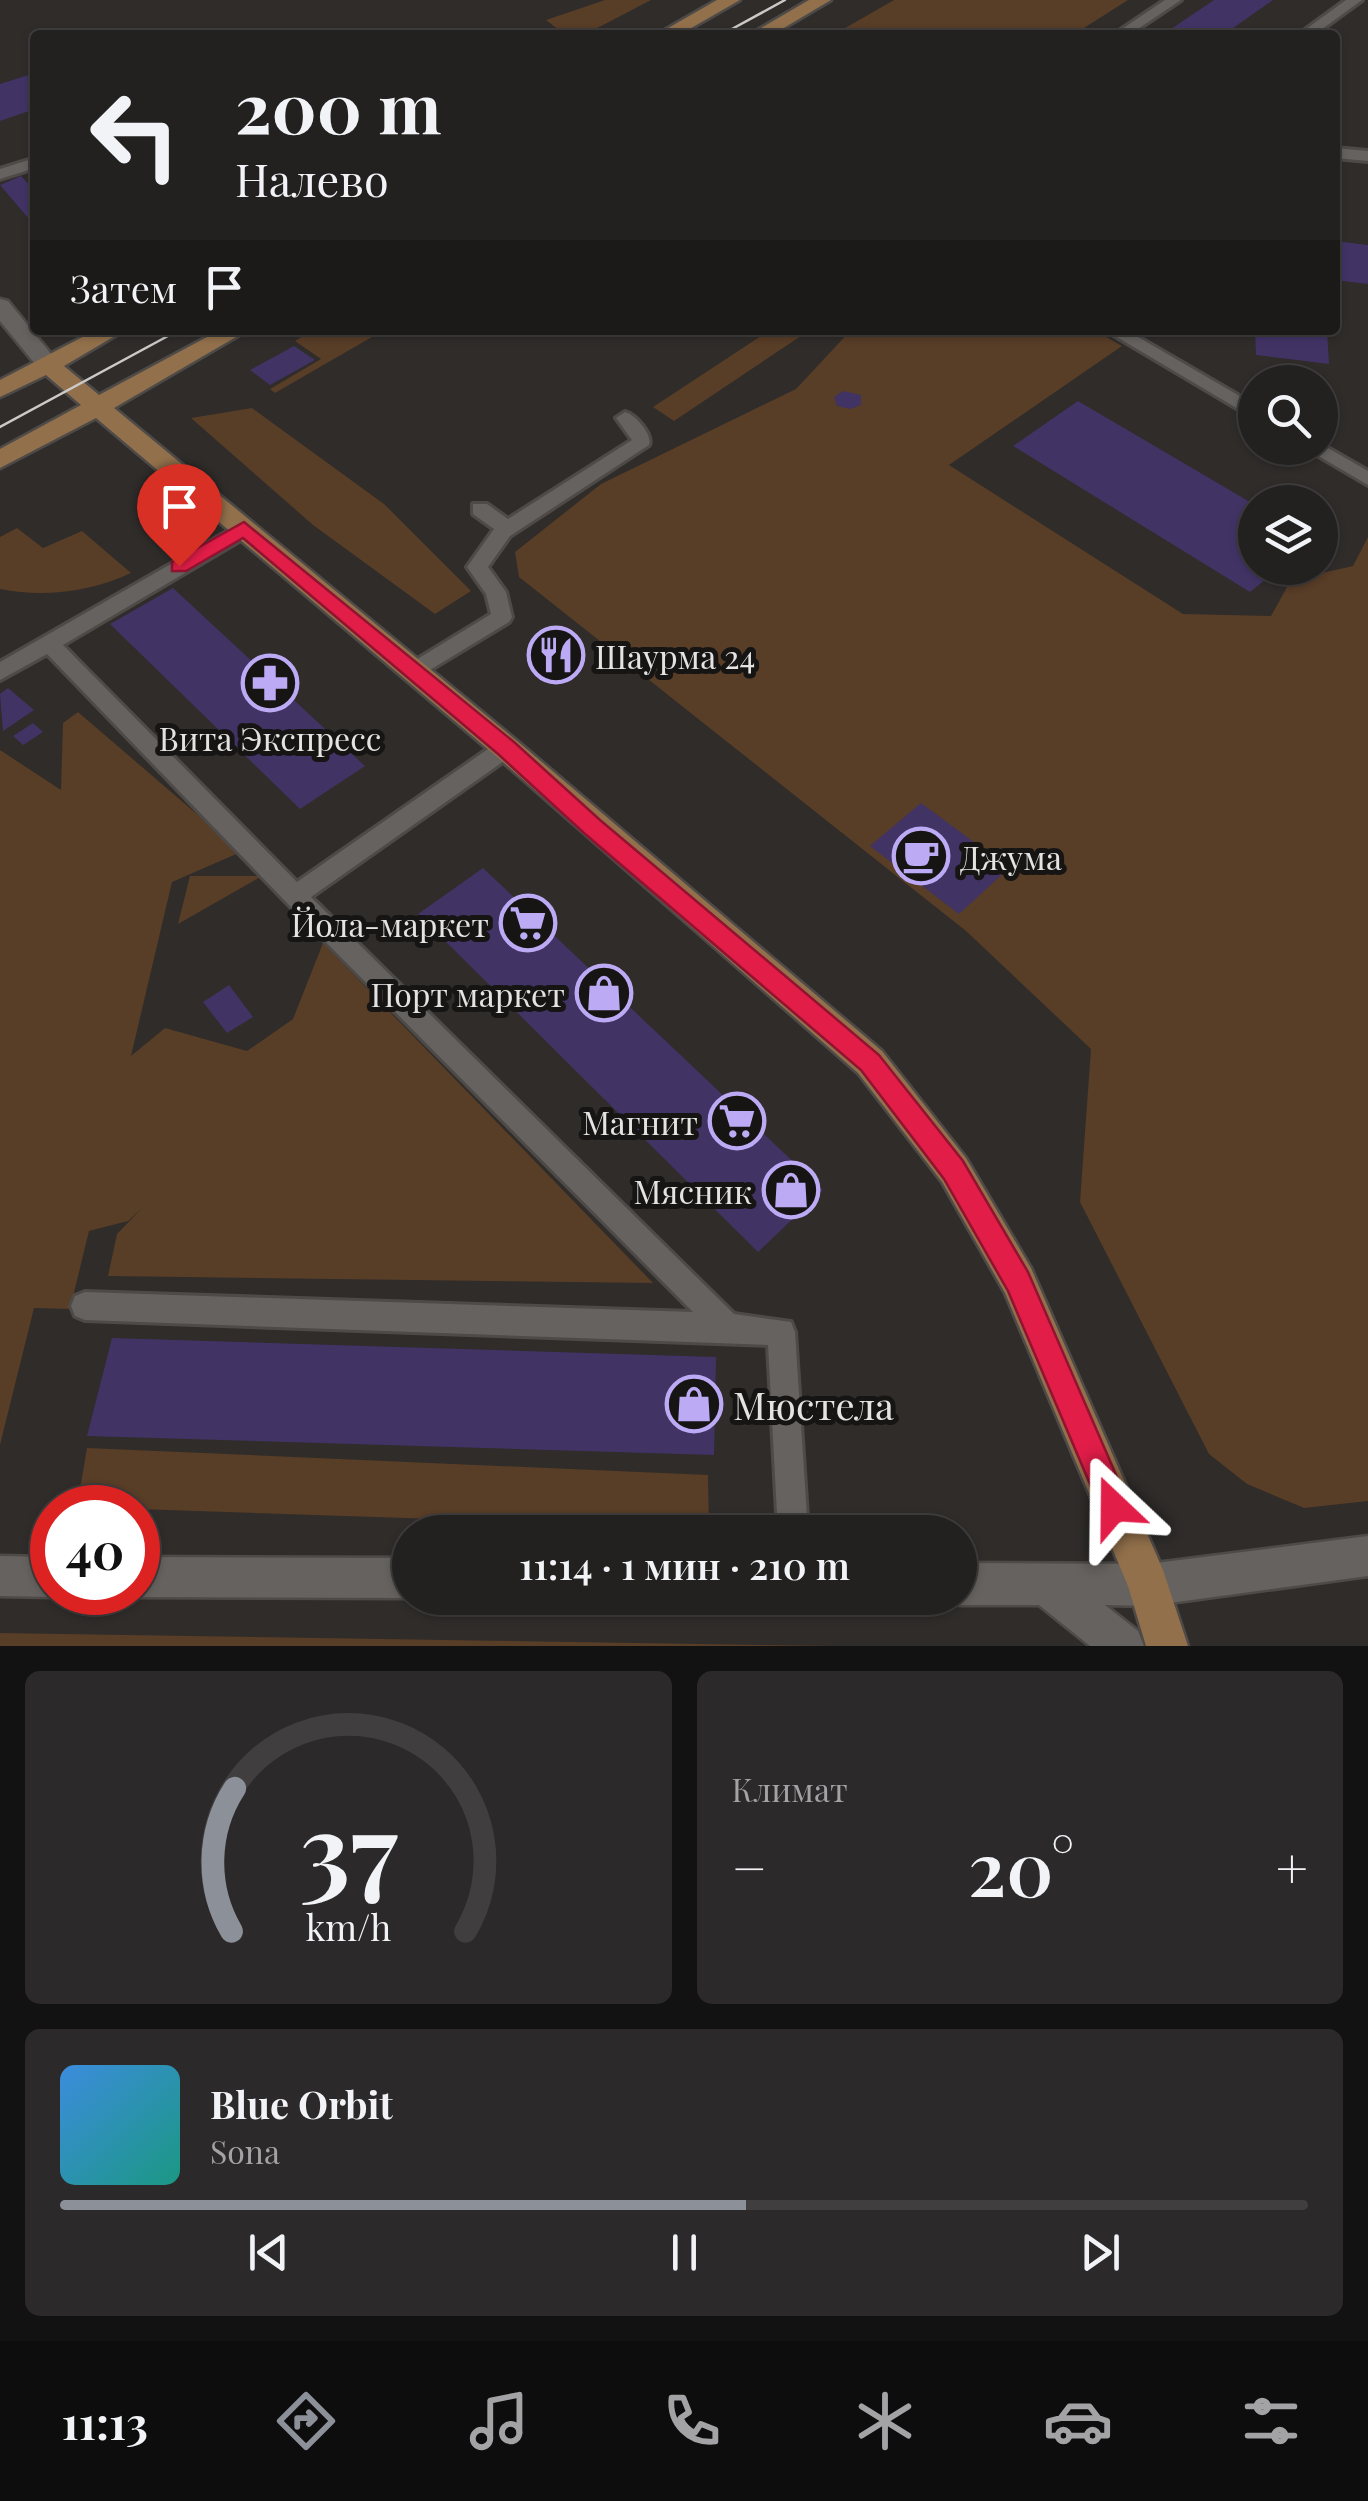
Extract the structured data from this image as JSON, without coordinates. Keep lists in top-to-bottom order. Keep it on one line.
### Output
{"places":{"restaurant":["Шаурма 24"],"pharmacy":["Вита Экспресс"],"cafe":["Джума"],"supermarket":["Йола-маркет","Магнит"],"shop":["Порт маркет","Мясник","Мюстела"]},"page":{"turn":["200 m","Налево"],"then":"Затем","limit":"40","trip":"11:14 · 1 мин · 210 m","tile":"Климат","heat":["−","20°","+"],"song":["Blue Orbit","Sona"],"tabs":"11:13","gauge":["37","km/h"]}}
